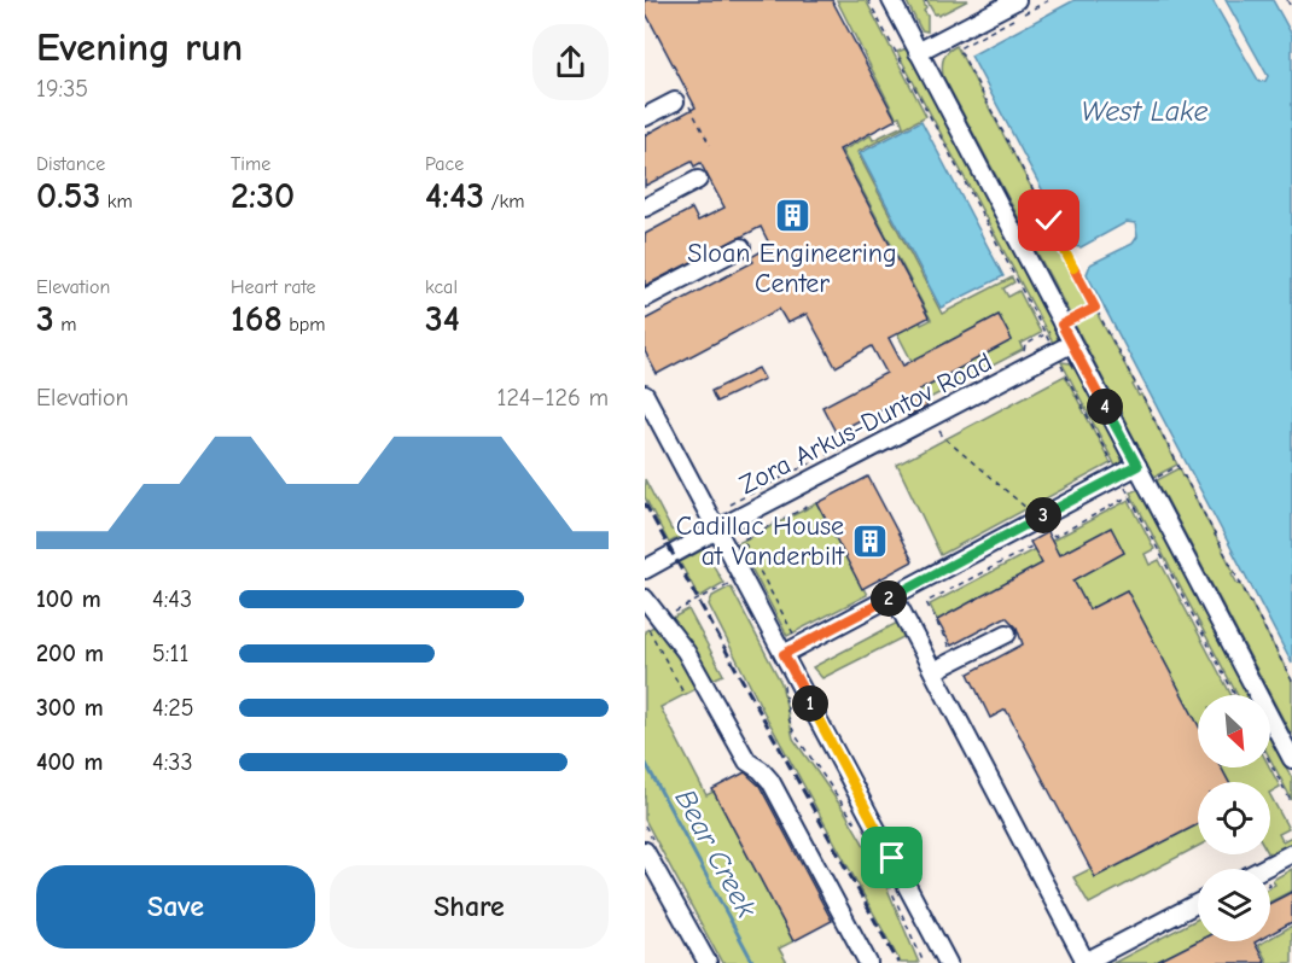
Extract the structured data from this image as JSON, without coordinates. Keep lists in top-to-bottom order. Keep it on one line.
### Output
{"streets":{"lane":["Zora Arkus-Duntov Road"]},"water":["West Lake","Bear Creek"],"places":{"building":["Sloan Engineering Center","Cadillac House at Vanderbilt"]},"north":"bottom right","page":{"heading":["Evening run","19:35"],"stats":[["Distance","0.53 km"],["Time","2:30"],["Pace","4:43 /km"],["Elevation","3 m"],["Heart rate","168 bpm"],["kcal","34"]],"chart":["Elevation","124–126 m"],"pins":["4","3","2","1"],"list":[{"name":"100 m","note":"4:43"},{"name":"200 m","note":"5:11"},{"name":"300 m","note":"4:25"},{"name":"400 m","note":"4:33"}],"buttons":["Save","Share"]}}
